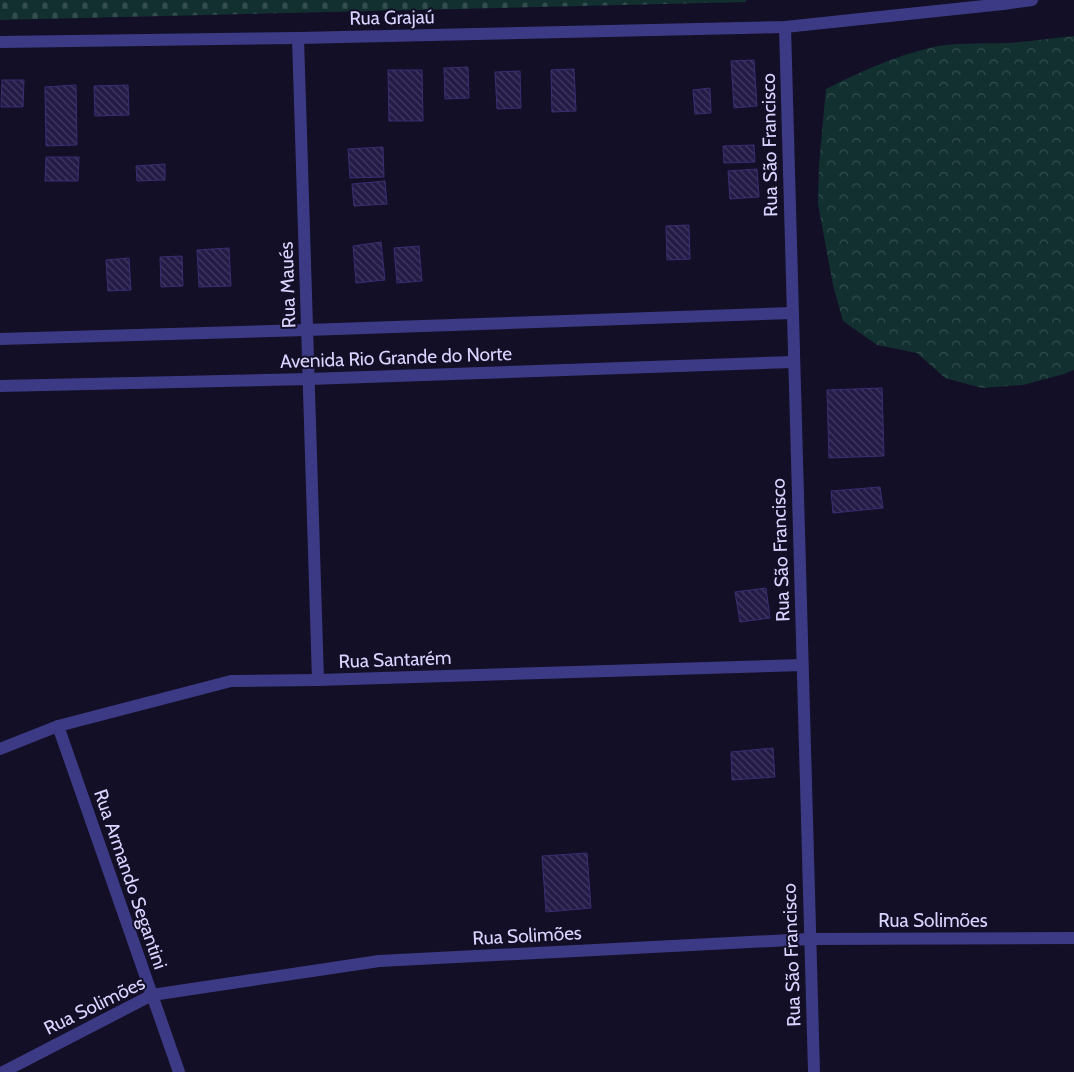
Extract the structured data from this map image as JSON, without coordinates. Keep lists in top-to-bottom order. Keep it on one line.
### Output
{"streets":{"street":["Rua Grajaú","Rua São Francisco","Rua Maués","Avenida Rio Grande do Norte","Rua Santarém","Rua Armando Segantini","Rua Solimões"]},"crossings":[["Rua Grajaú","Rua São Francisco"],["Rua Grajaú","Rua Maués"],["Rua São Francisco","Avenida Rio Grande do Norte"],["Rua São Francisco","Rua Santarém"],["Rua São Francisco","Rua Solimões"],["Rua Maués","Avenida Rio Grande do Norte"],["Rua Maués","Rua Santarém"],["Rua Santarém","Rua Armando Segantini"],["Rua Armando Segantini","Rua Solimões"]]}
